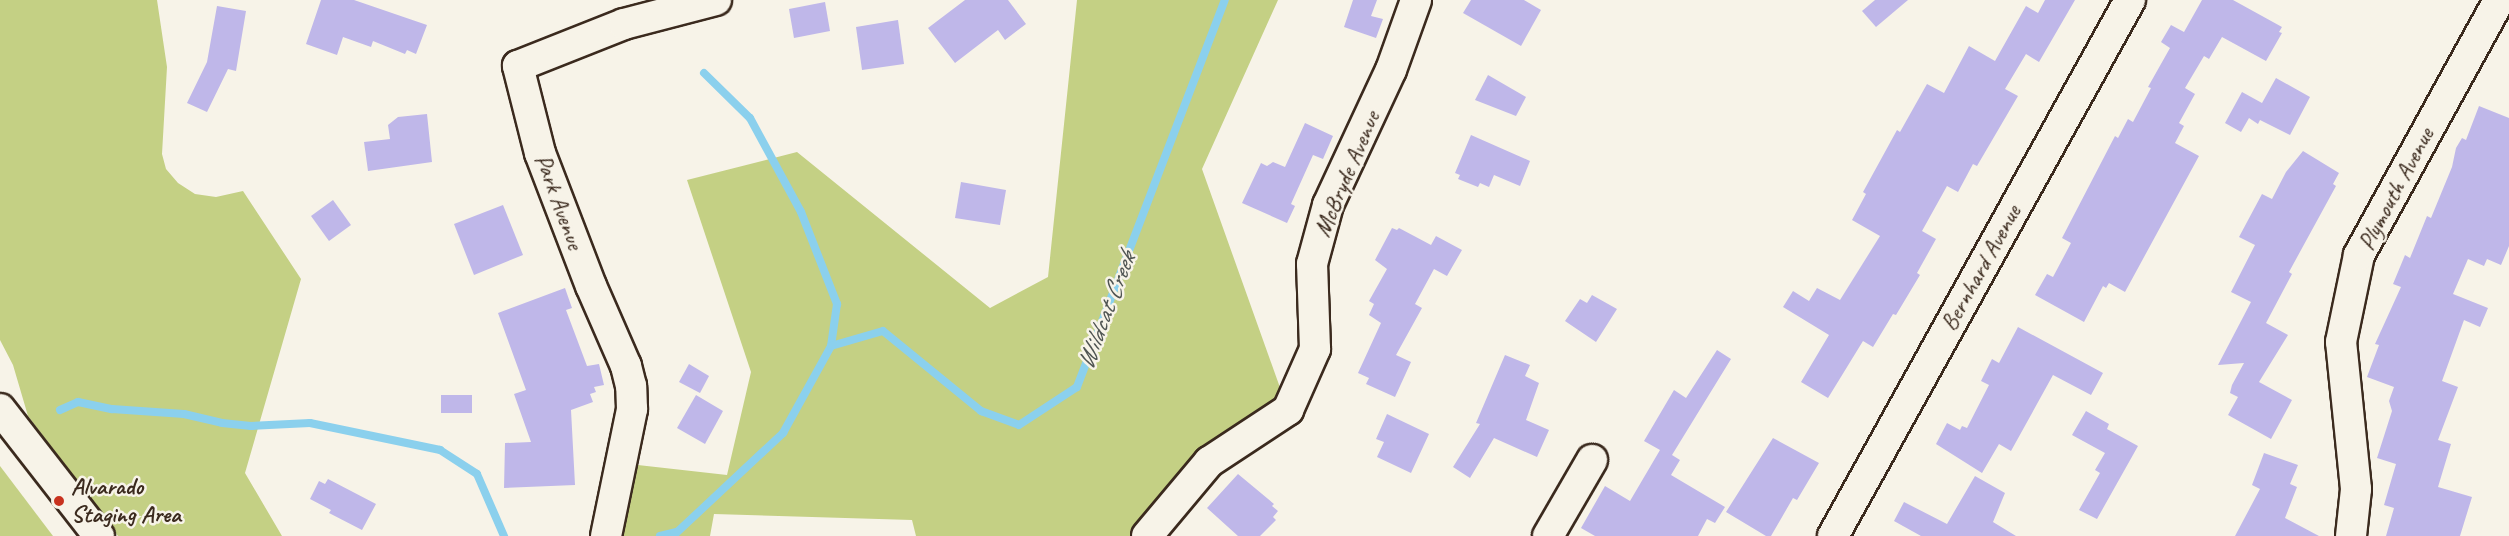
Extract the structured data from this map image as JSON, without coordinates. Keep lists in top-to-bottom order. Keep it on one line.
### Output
{"streets":{"street":["McBryde Avenue","Plymouth Avenue","Park Avenue","Bernhard Avenue"]},"water":["Wildcat Creek"],"places":["Alvarado Staging Area"]}
